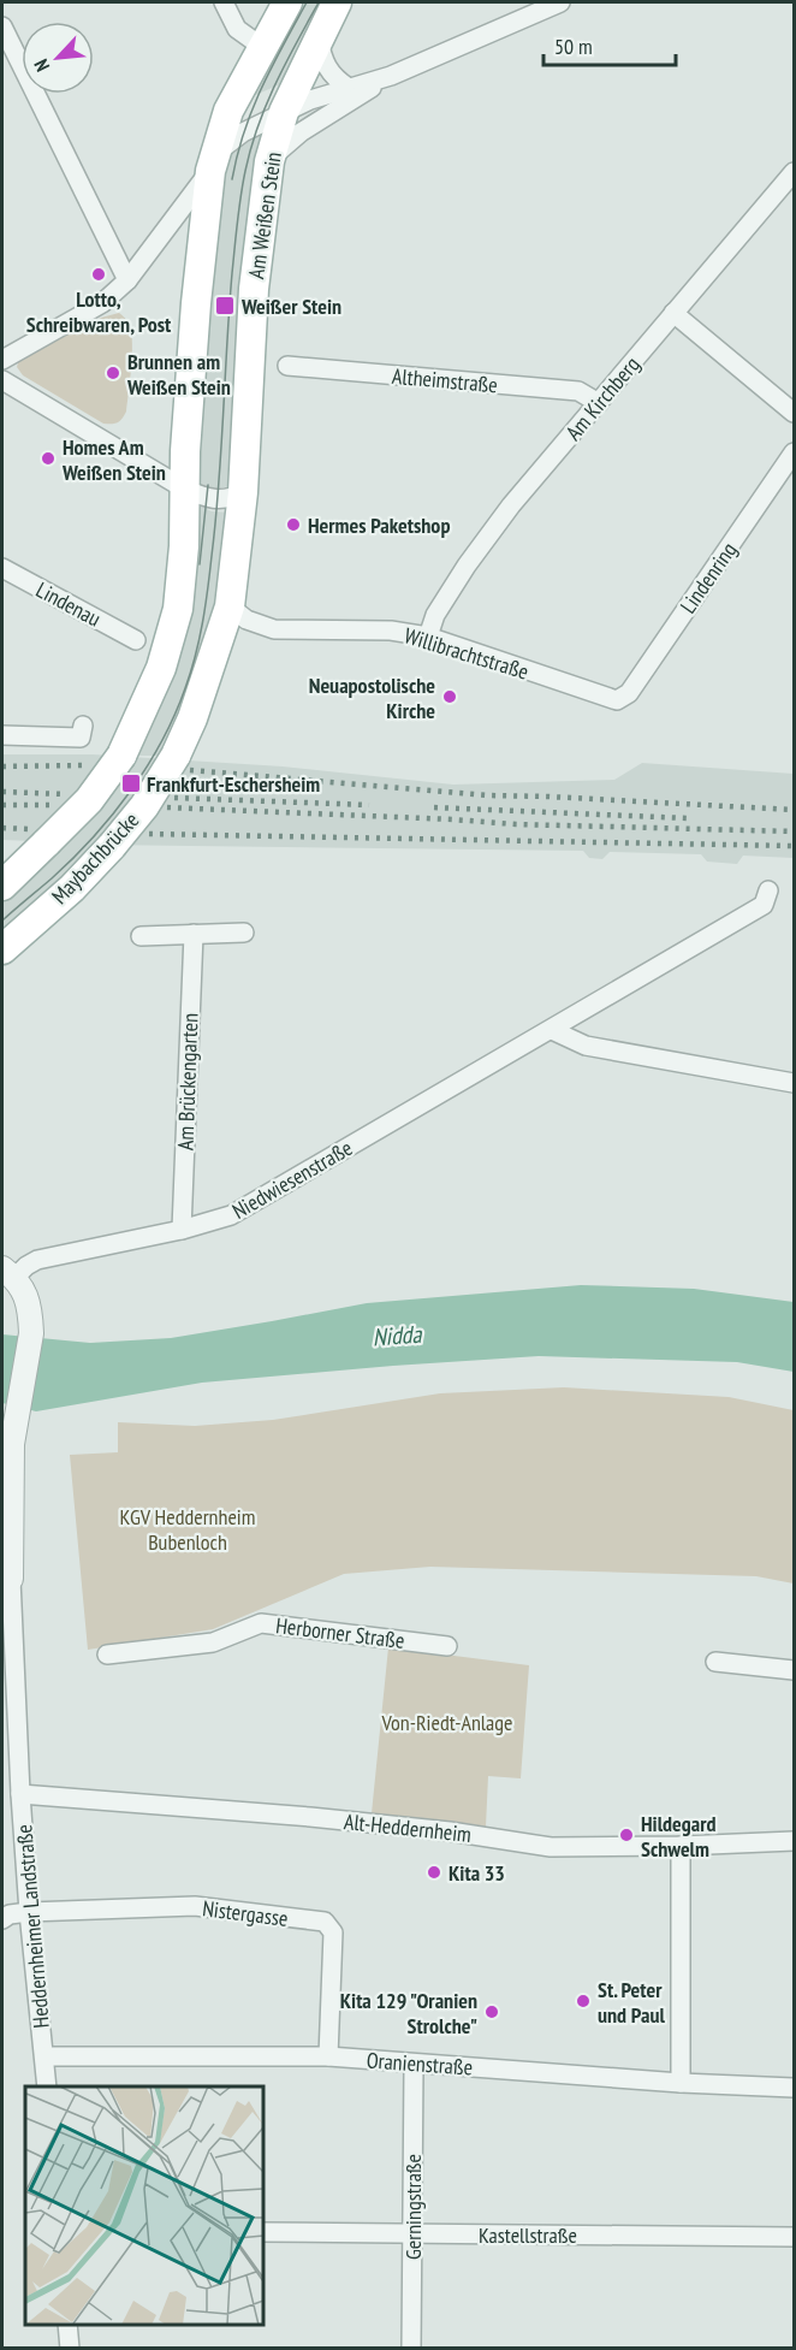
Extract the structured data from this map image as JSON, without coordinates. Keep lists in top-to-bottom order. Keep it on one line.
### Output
{"streets":{"main road":["Am Weißen Stein","Maybachbrücke"],"street":["Altheimstraße","Am Kirchberg","Lindenring","Lindenau","Willibrachtstraße","Am Brückengarten","Niedwiesenstraße","Herborner Straße","Alt-Heddernheim","Nistergasse","Heddernheimer Landstraße","Oranienstraße","Gerningstraße","Kastellstraße"]},"crossings":[["Am Weißen Stein","Willibrachtstraße"],["Am Weißen Stein","Maybachbrücke"],["Altheimstraße","Am Kirchberg"],["Am Kirchberg","Willibrachtstraße"],["Lindenring","Willibrachtstraße"],["Am Brückengarten","Niedwiesenstraße"],["Niedwiesenstraße","Heddernheimer Landstraße"],["Alt-Heddernheim","Heddernheimer Landstraße"],["Nistergasse","Heddernheimer Landstraße"],["Nistergasse","Oranienstraße"],["Heddernheimer Landstraße","Oranienstraße"],["Oranienstraße","Gerningstraße"],["Gerningstraße","Kastellstraße"]],"water":["Nidda"],"parks":["KGV Heddernheim Bubenloch","Von-Riedt-Anlage"],"places":{"other":["Lotto, Schreibwaren, Post","Brunnen am Weißen Stein","Homes Am Weißen Stein","Hermes Paketshop","Neuapostolische Kirche","Hildegard Schwelm","Kita 33","St. Peter und Paul","Kita 129 \"Oranien Strolche\""],"transit":["Weißer Stein","Frankfurt-Eschersheim"]},"scale_bar":"50 m","north":"bottom left"}
